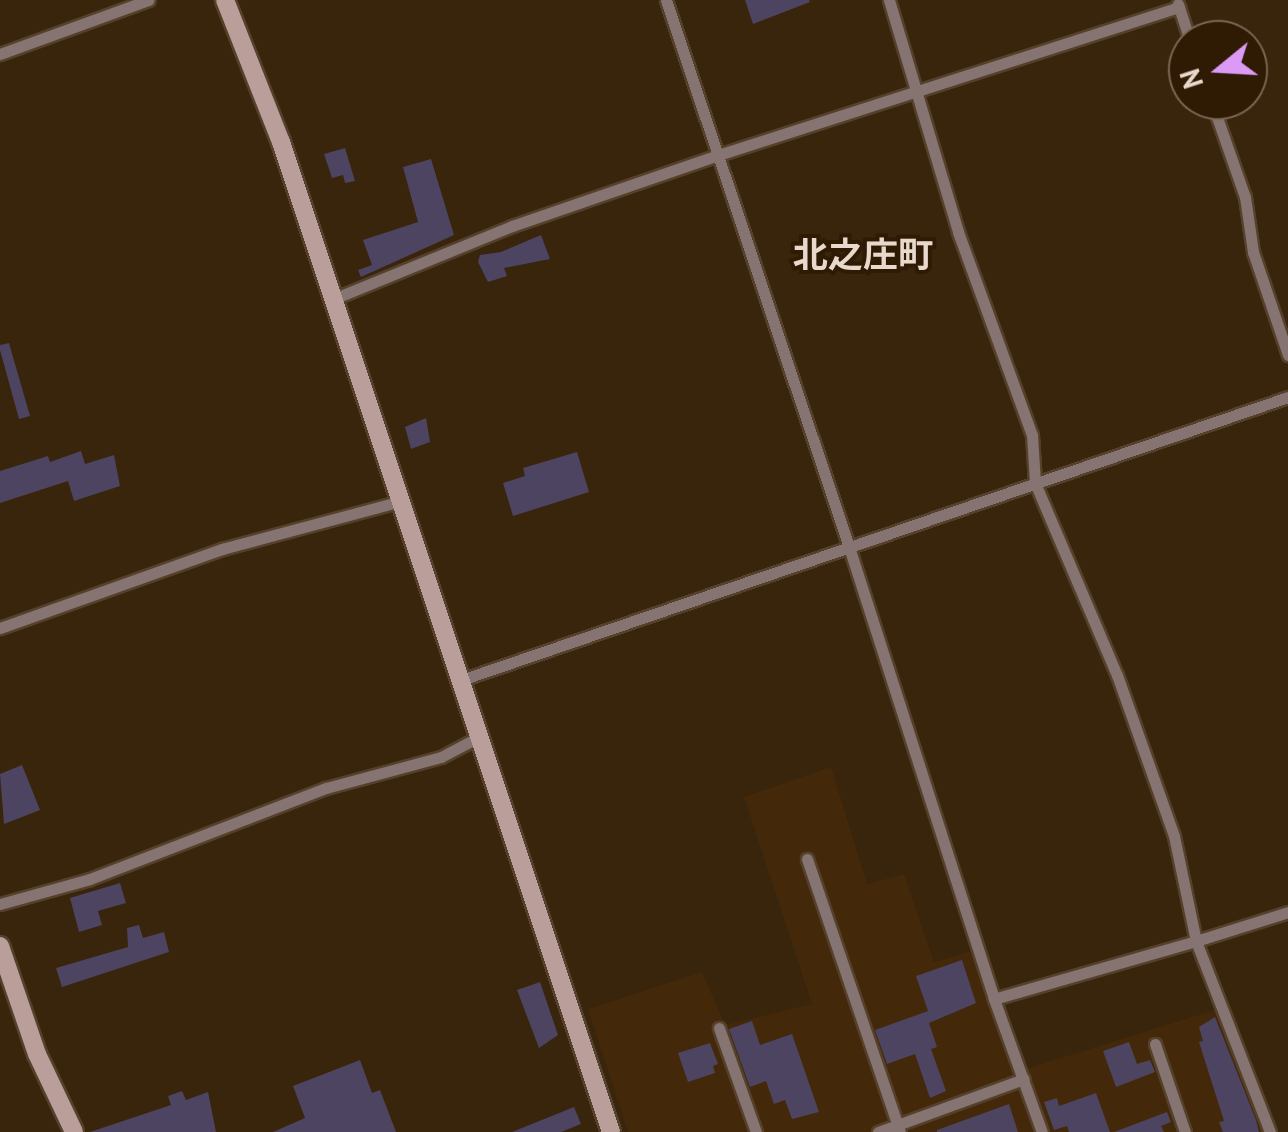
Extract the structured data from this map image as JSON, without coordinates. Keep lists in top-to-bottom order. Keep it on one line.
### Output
{"districts":["北之庄町"],"north":"left"}
